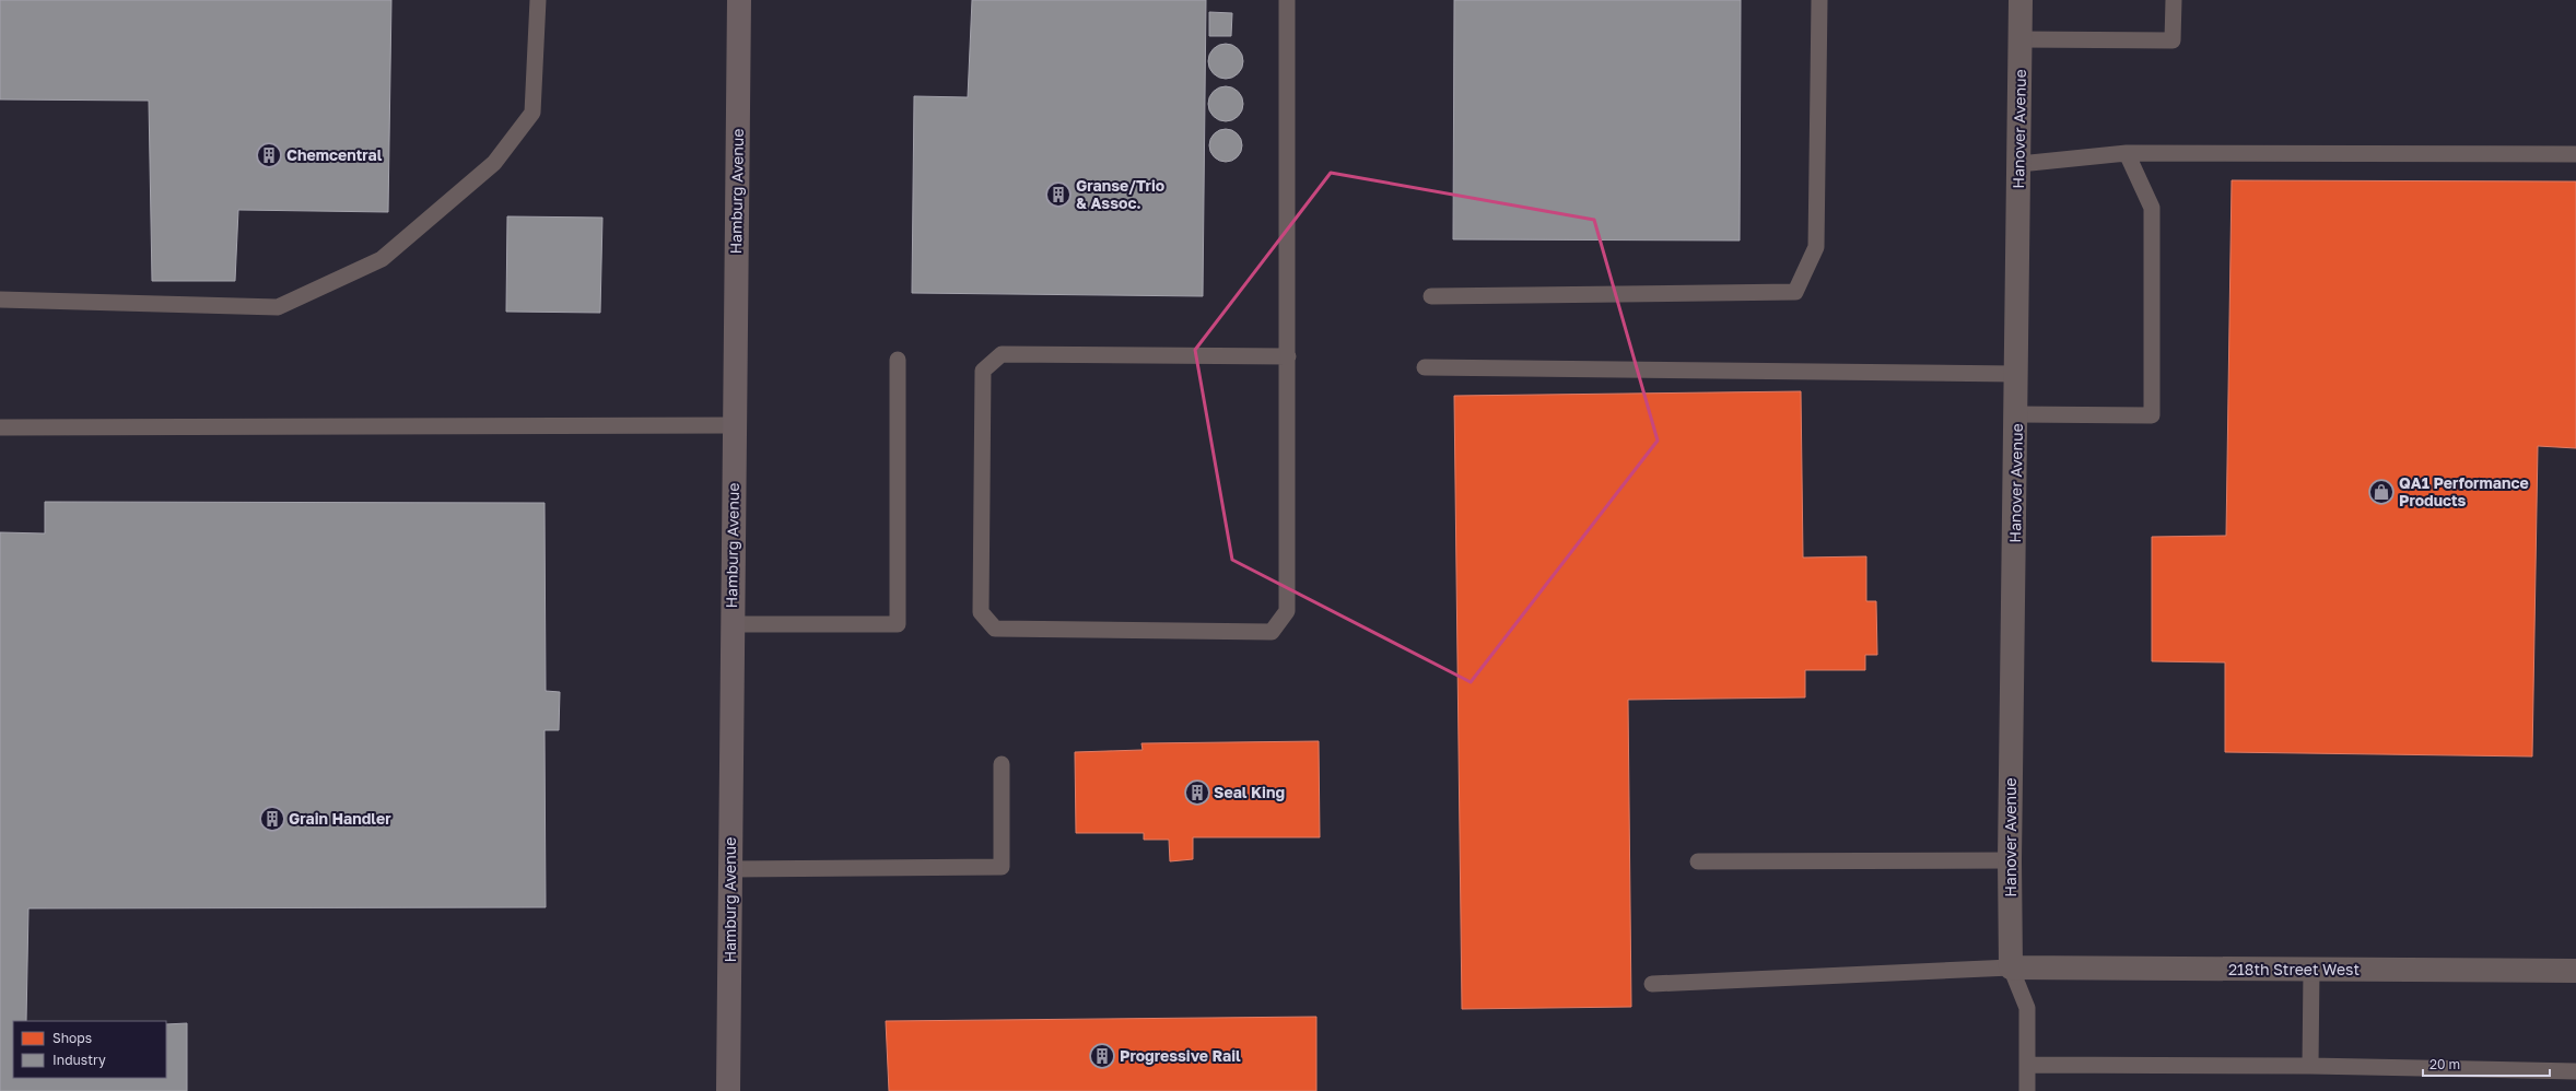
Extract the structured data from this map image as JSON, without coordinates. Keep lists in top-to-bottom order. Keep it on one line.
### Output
{"streets":{"street":["Hanover Avenue","Hamburg Avenue","218th Street West"]},"crossings":[["Hanover Avenue","218th Street West"]],"places":{"building":["Chemcentral","Granse/Trio & Assoc.","Seal King","Grain Handler","Progressive Rail"],"shop":["QA1 Performance Products"]},"legend":["Shops","Industry"],"scale_bar":"20 m"}
